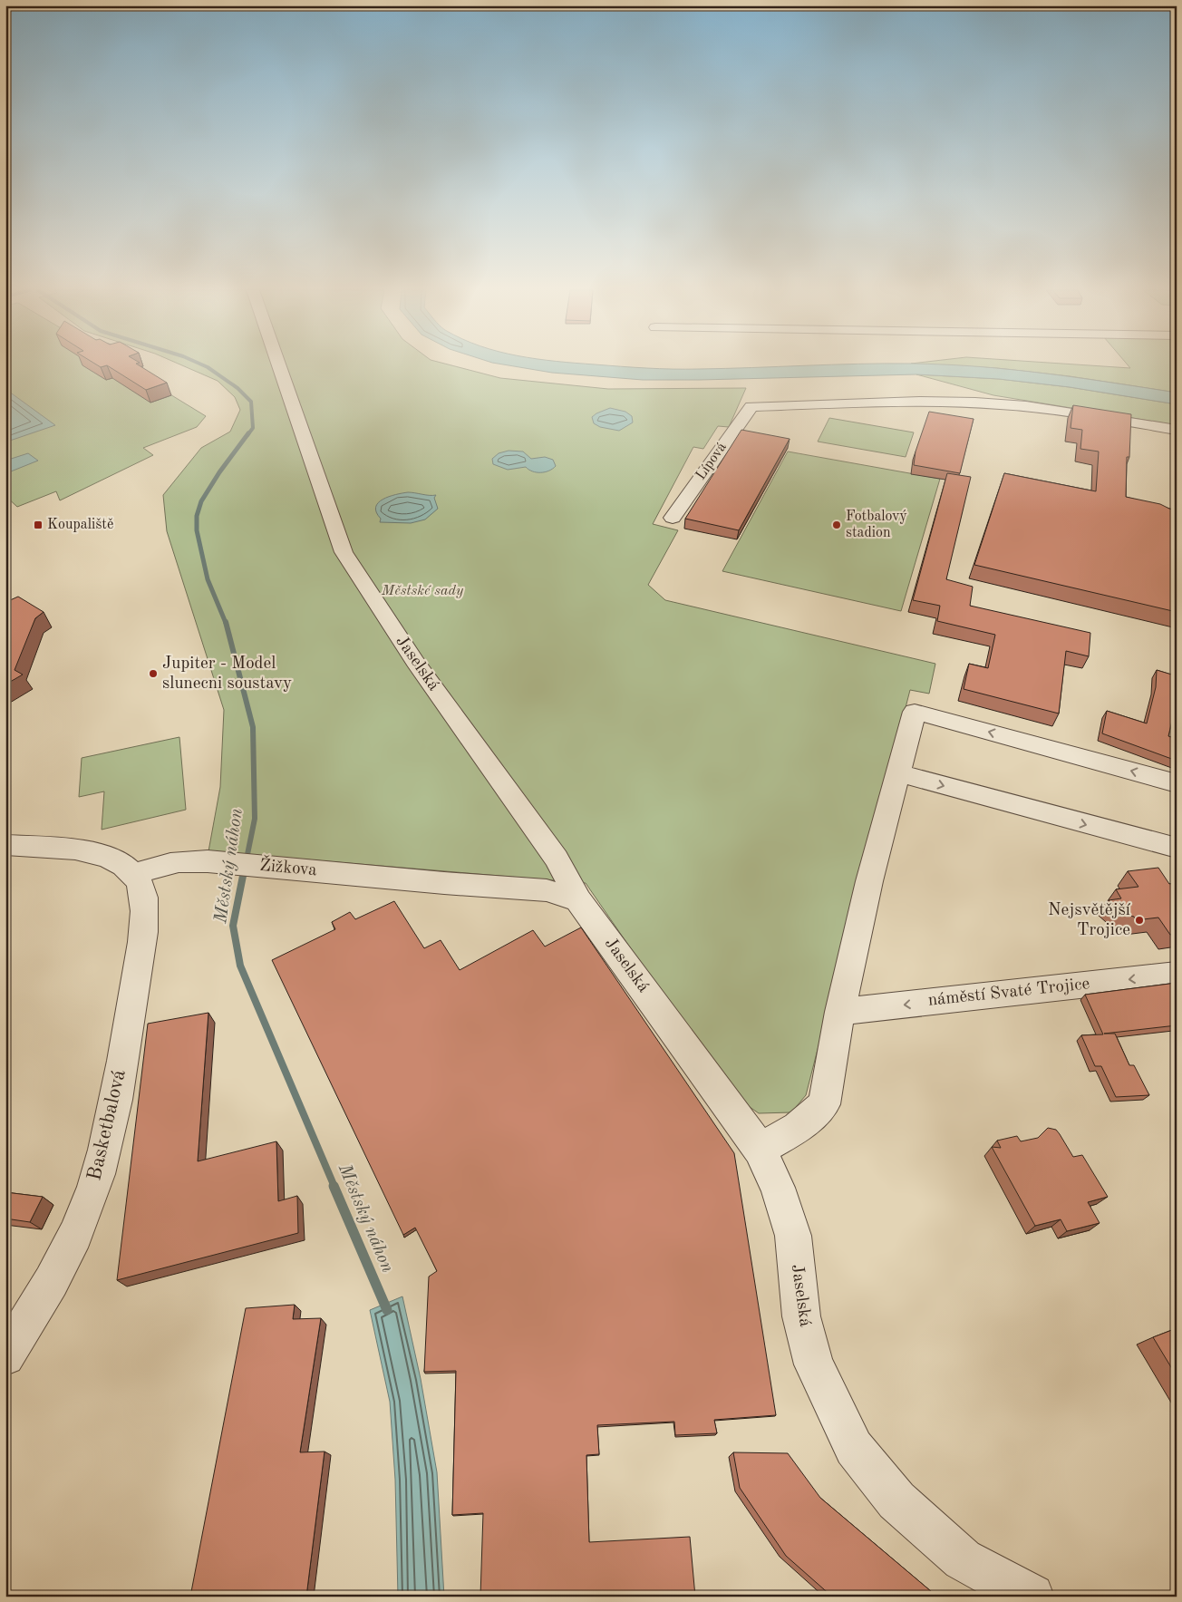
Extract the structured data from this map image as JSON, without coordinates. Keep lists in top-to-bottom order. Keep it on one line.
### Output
{"streets":{"street":["Lípová","Jaselská","Žižkova","náměstí Svaté Trojice","Basketbalová"]},"crossings":[["Jaselská","Žižkova"],["Žižkova","Basketbalová"]],"water":["Městský náhon"],"parks":["Městské sady"],"places":{"transit":["Koupaliště"],"other":["Fotbalový stadion","Jupiter - Model slunecni soustavy","Nejsvětější Trojice"]}}
